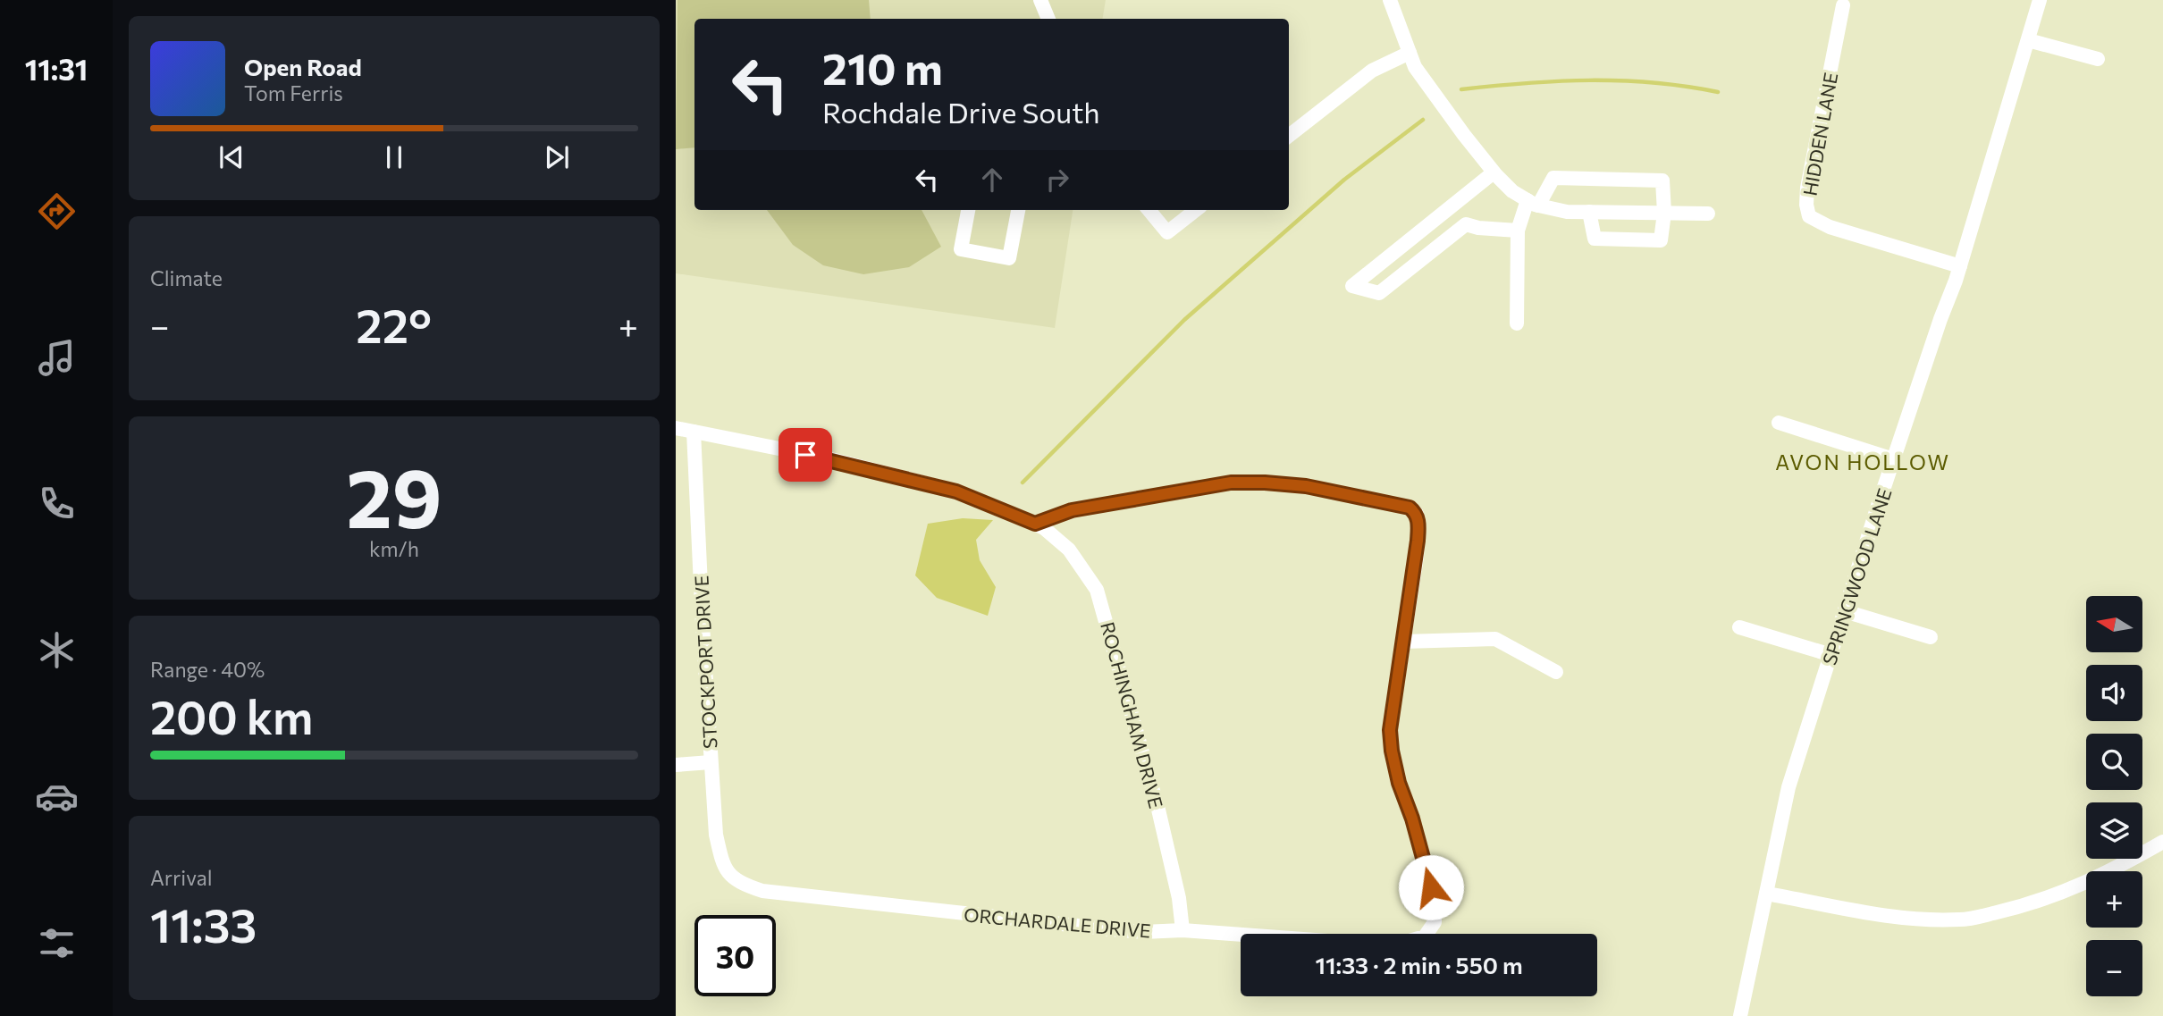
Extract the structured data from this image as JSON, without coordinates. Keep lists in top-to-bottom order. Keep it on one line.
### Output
{"streets":{"street":["HIDDEN LANE","SPRINGWOOD LANE","STOCKPORT DRIVE","ROCHINGHAM DRIVE","ORCHARDALE DRIVE"]},"crossings":[["HIDDEN LANE","SPRINGWOOD LANE"],["STOCKPORT DRIVE","ROCHINGHAM DRIVE"],["STOCKPORT DRIVE","ORCHARDALE DRIVE"],["ROCHINGHAM DRIVE","ORCHARDALE DRIVE"]],"districts":["AVON HOLLOW"],"north":"left","page":{"tabs":"11:31","turn":["210 m","Rochdale Drive South"],"song":["Open Road","Tom Ferris"],"tile":["Climate",["29","km/h"],["Range · 40%","200 km"],["Arrival","11:33"]],"heat":["−","22°","+"],"map_buttons":["+","−"],"limit":"30","trip":"11:33 · 2 min · 550 m"}}
